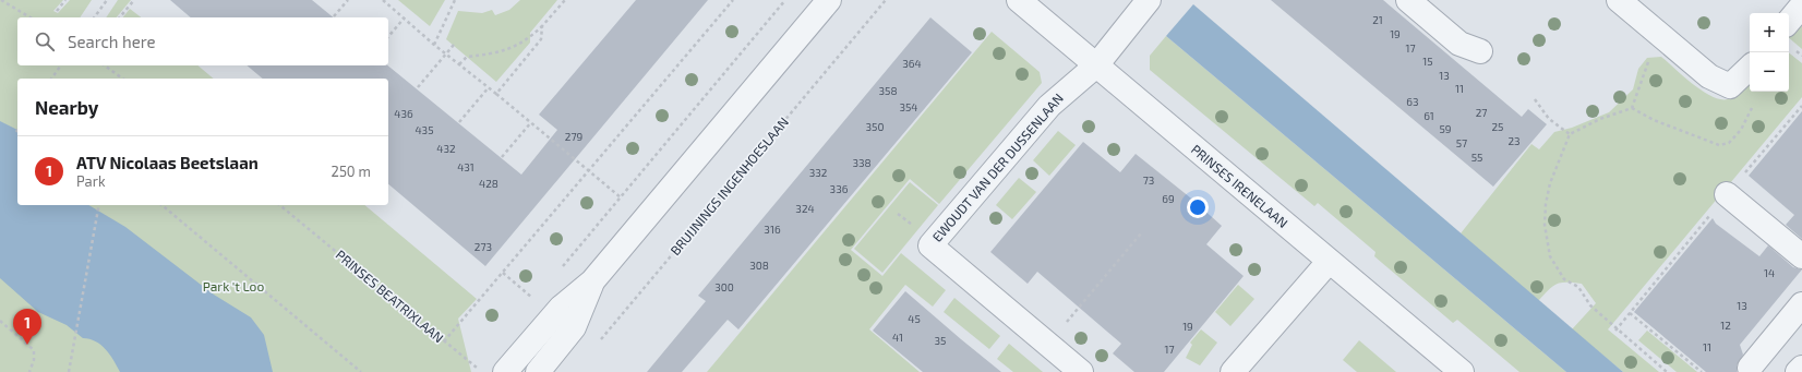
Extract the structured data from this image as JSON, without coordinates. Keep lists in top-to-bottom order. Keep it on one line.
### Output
{"streets":{"street":["EWOUDT VAN DER DUSSENLAAN","PRINSES IRENELAAN"],"path":["BRUIJNINGS INGENHOESLAAN","PRINSES BEATRIXLAAN"]},"crossings":[["EWOUDT VAN DER DUSSENLAAN","PRINSES IRENELAAN"]],"parks":["Park 't Loo"],"house_numbers":["21","19","17","15","364","13","11","358","63","354","27","436","61","350","25","59","435","279","23","57","432","55","338","431","332","73","428","336","69","324","316","273","308","14","300","13","45","12","19","41","35","11","17"],"page":{"map_buttons":["+","−"],"search":"Search here","heading":"Nearby","list":[{"mark":"1","name":"ATV Nicolaas Beetslaan","note":"Park","value":"250 m"}],"pins":"1"}}
